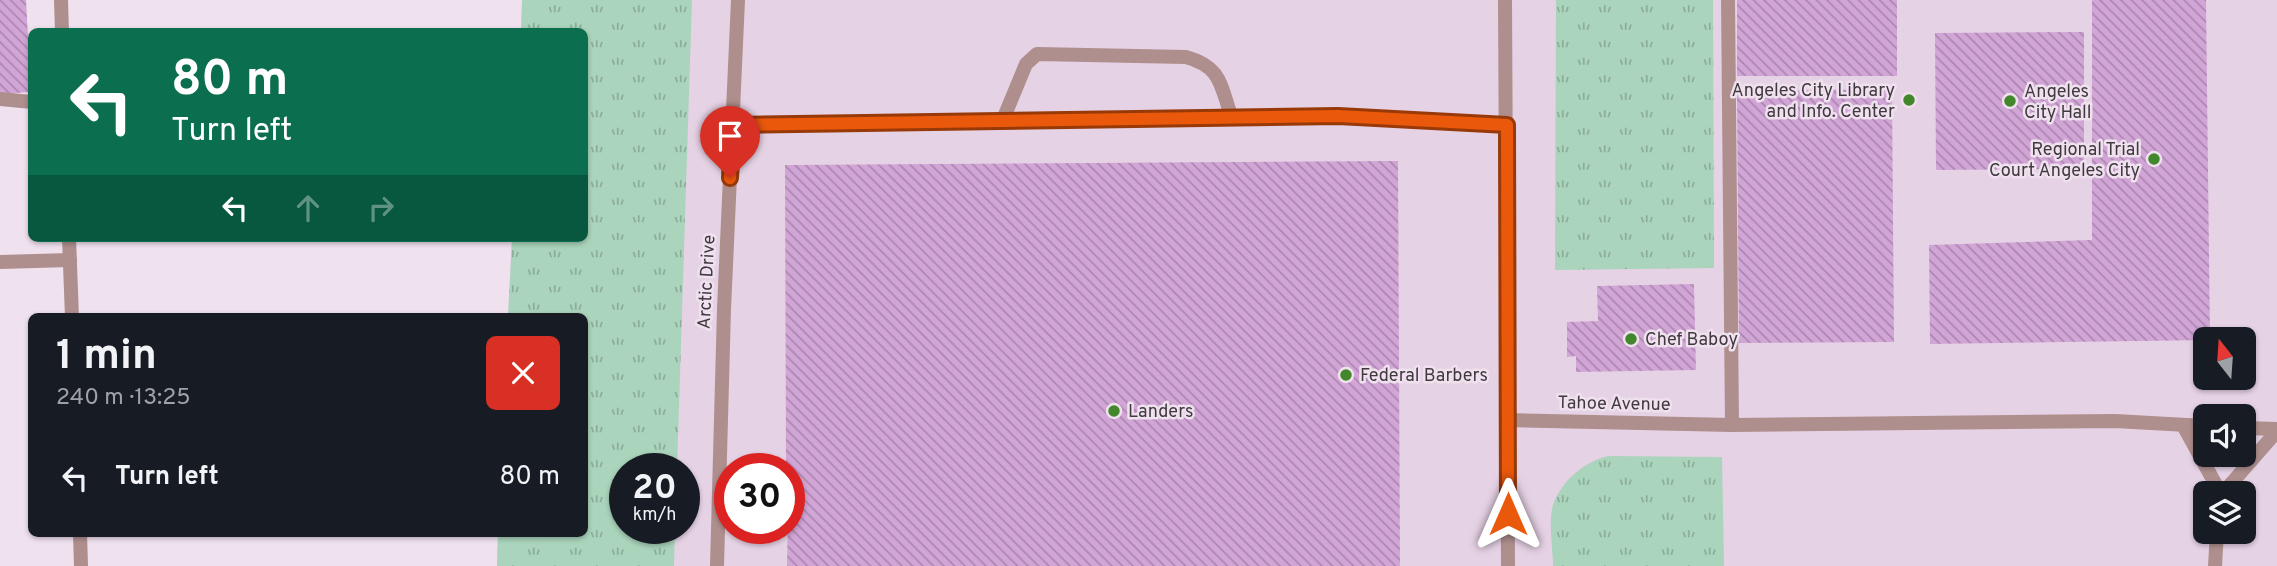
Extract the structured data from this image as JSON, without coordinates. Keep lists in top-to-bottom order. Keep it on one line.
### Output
{"streets":{"street":["Arctic Drive","Tahoe Avenue"]},"places":["Angeles City Library and Info. Center","Angeles City Hall","Regional Trial Court Angeles City","Chef Baboy","Federal Barbers","Landers"],"north":"top","page":{"turn":["80 m","Turn left"],"heading":["1 min","240 m · 13:25"],"list":[{"name":"Turn left","value":"80 m"}],"speed":"20 km/h","limit":"30"}}
